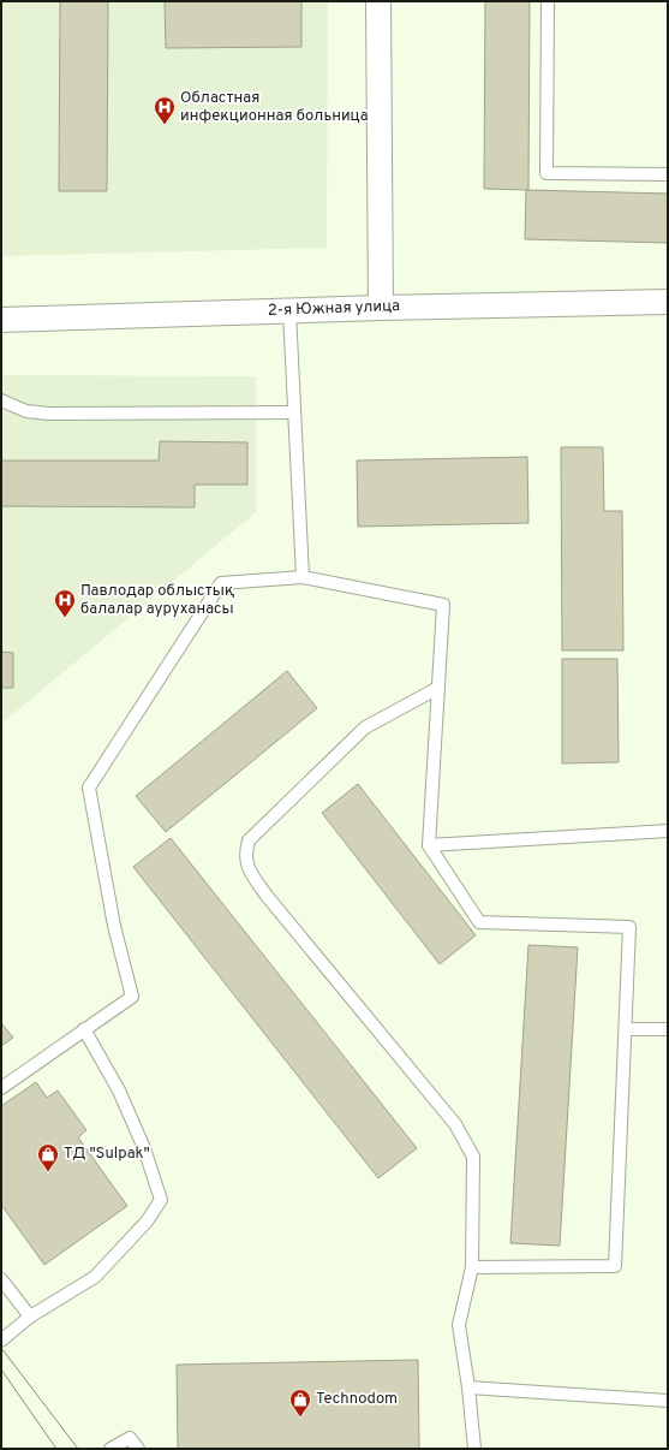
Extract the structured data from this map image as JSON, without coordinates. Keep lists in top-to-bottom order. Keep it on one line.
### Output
{"streets":{"street":["2-я Южная улица"]},"places":{"hospital":["Областная инфекционная больница","Павлодар облыстық балалар ауруханасы"],"shop":["ТД \"Sulpak\"","Technodom"]}}
